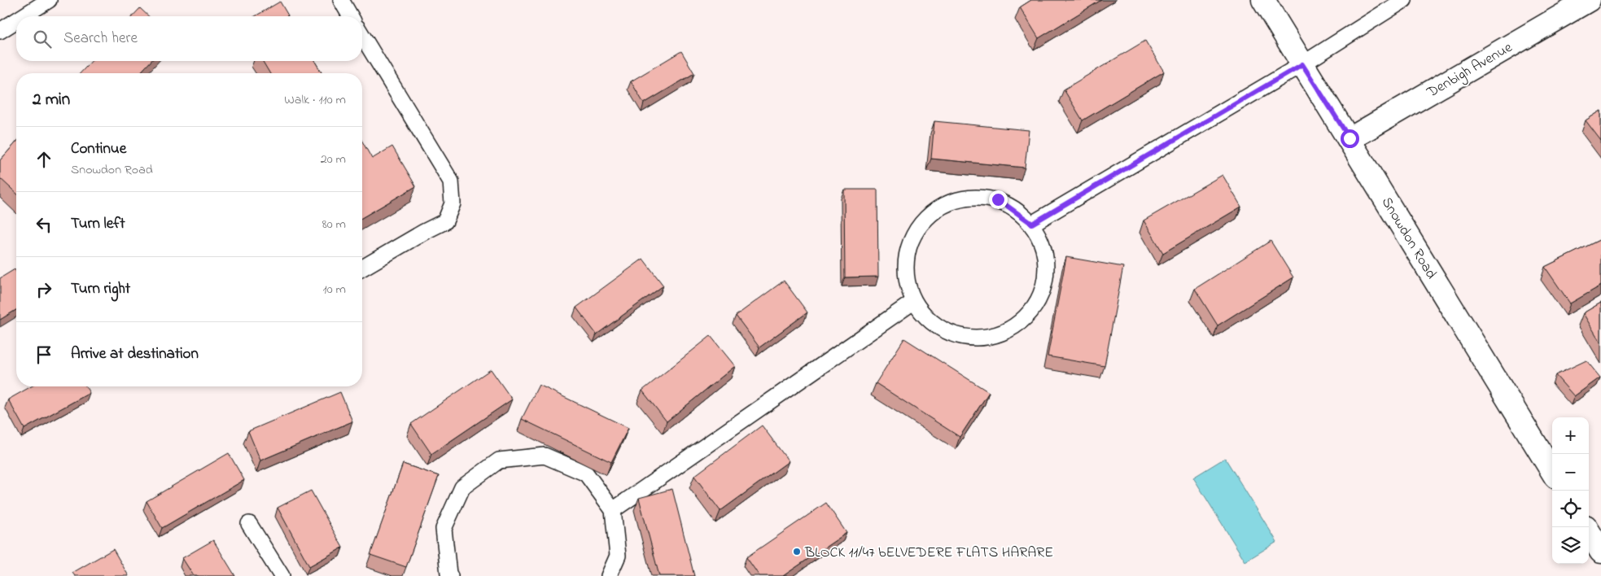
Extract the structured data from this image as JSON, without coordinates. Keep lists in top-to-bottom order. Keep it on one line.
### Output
{"streets":{"street":["Denbigh Avenue","Snowdon Road"]},"crossings":[["Denbigh Avenue","Snowdon Road"]],"places":["BLOCK 11/47 bELVEDERE FLATS HARARE"],"page":{"search":"Search here","heading":["2 min","Walk · 110 m"],"list":[["Continue","Snowdon Road","20 m"],["Turn left","80 m"],["Turn right","10 m"],"Arrive at destination"],"map_buttons":["+","−"]}}
